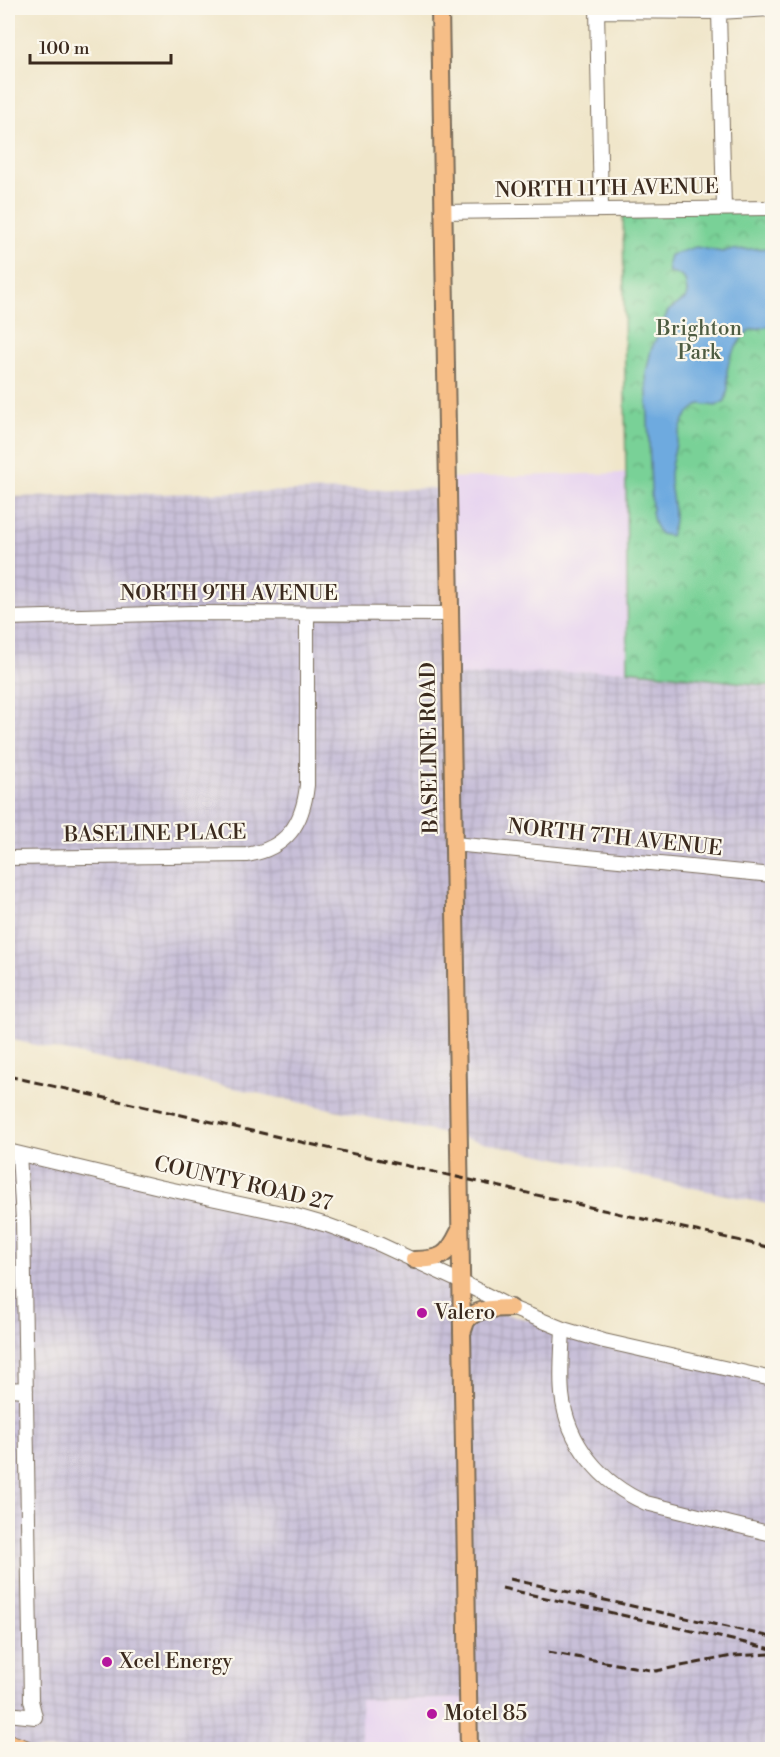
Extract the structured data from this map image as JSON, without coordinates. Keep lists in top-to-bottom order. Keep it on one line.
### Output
{"streets":{"main road":["BASELINE ROAD"],"street":["NORTH 11TH AVENUE","NORTH 9TH AVENUE","BASELINE PLACE","NORTH 7TH AVENUE","COUNTY ROAD 27"]},"crossings":[["NORTH 11TH AVENUE","BASELINE ROAD"],["NORTH 9TH AVENUE","BASELINE ROAD"],["NORTH 9TH AVENUE","BASELINE PLACE"],["BASELINE ROAD","NORTH 7TH AVENUE"],["BASELINE ROAD","COUNTY ROAD 27"]],"parks":["Brighton Park"],"places":["Valero","Xcel Energy","Motel 85"],"scale_bar":"100 m"}
